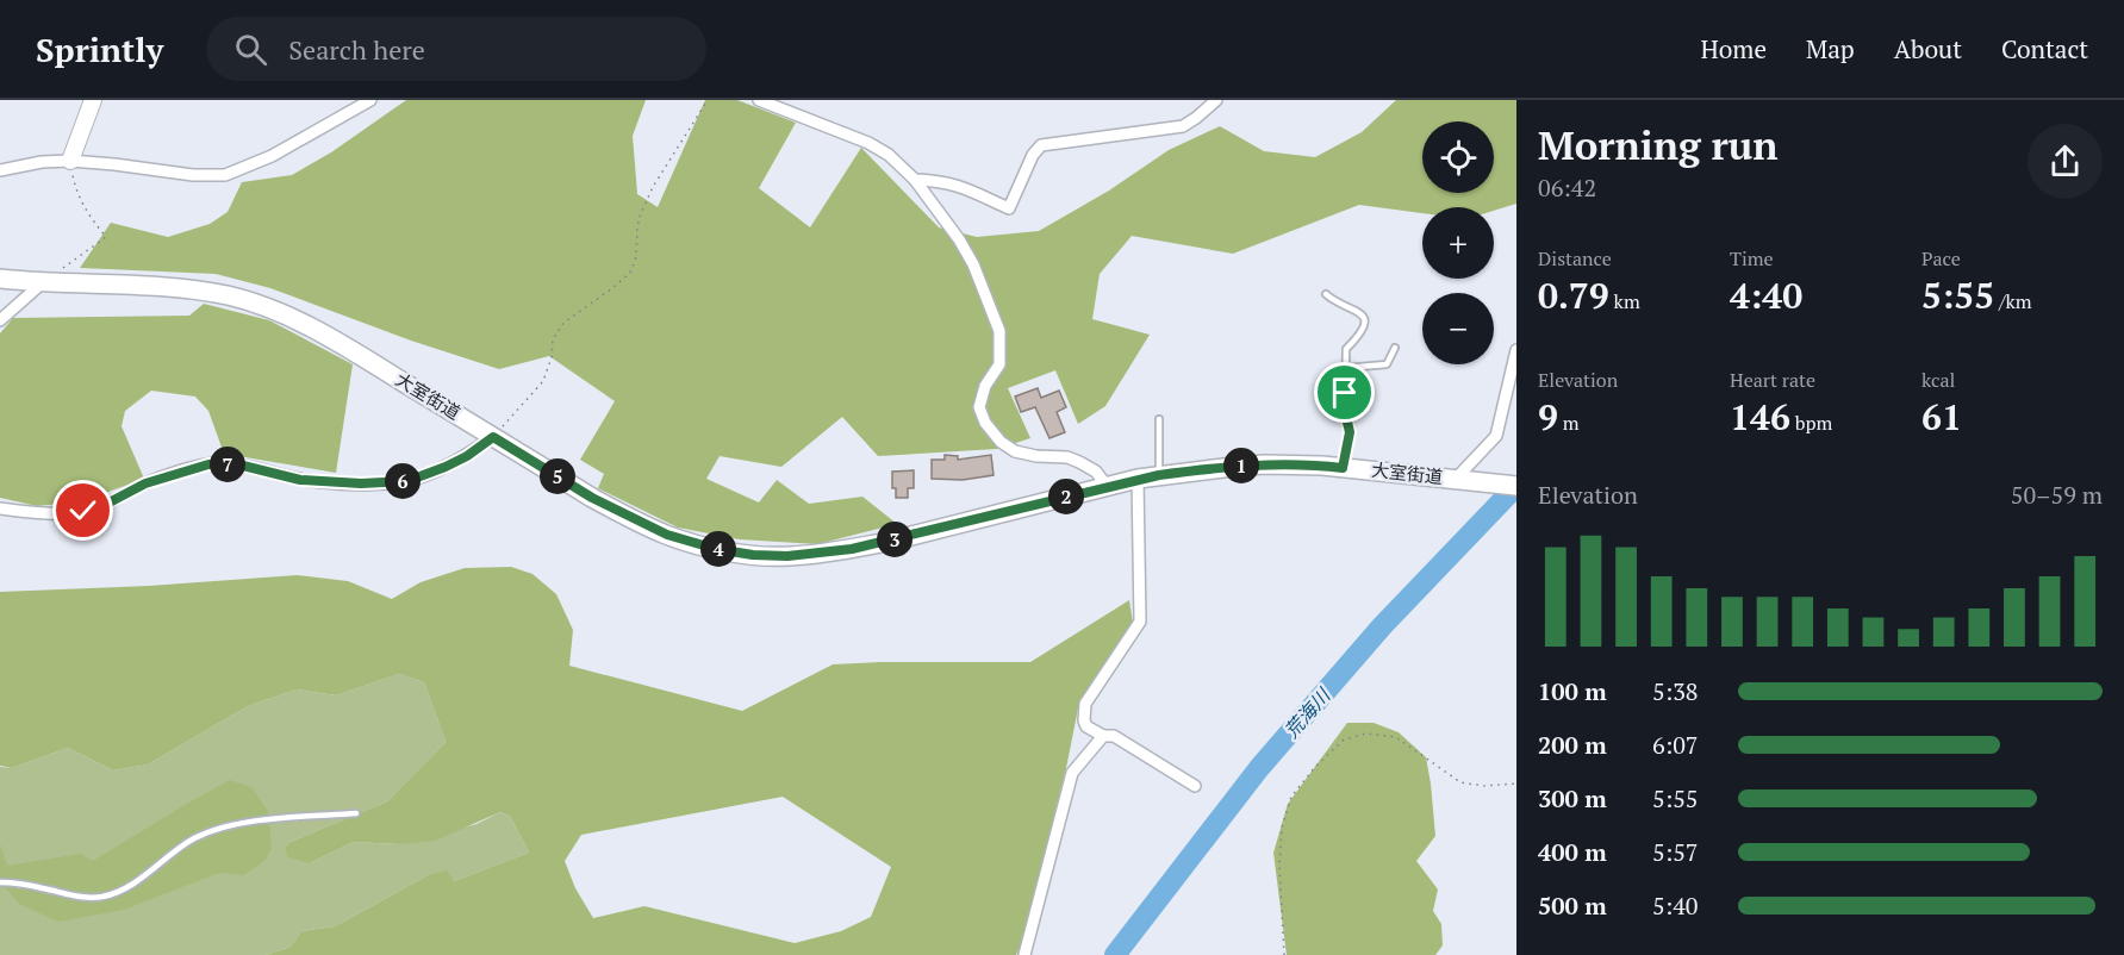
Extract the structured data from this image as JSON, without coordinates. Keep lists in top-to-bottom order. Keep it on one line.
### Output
{"streets":{"main road":["大室街道"]},"water":["荒海川"],"page":{"header":"Sprintly","search":"Search here","nav":["Home","Map","About","Contact"],"heading":["Morning run","06:42"],"map_buttons":["+","−"],"stats":[["Distance","0.79 km"],["Time","4:40"],["Pace","5:55 /km"],["Elevation","9 m"],["Heart rate","146 bpm"],["kcal","61"]],"pins":["7","1","5","6","2","3","4"],"chart":["Elevation","50–59 m"],"list":[{"name":"100 m","note":"5:38"},{"name":"200 m","note":"6:07"},{"name":"300 m","note":"5:55"},{"name":"400 m","note":"5:57"},{"name":"500 m","note":"5:40"}]}}
